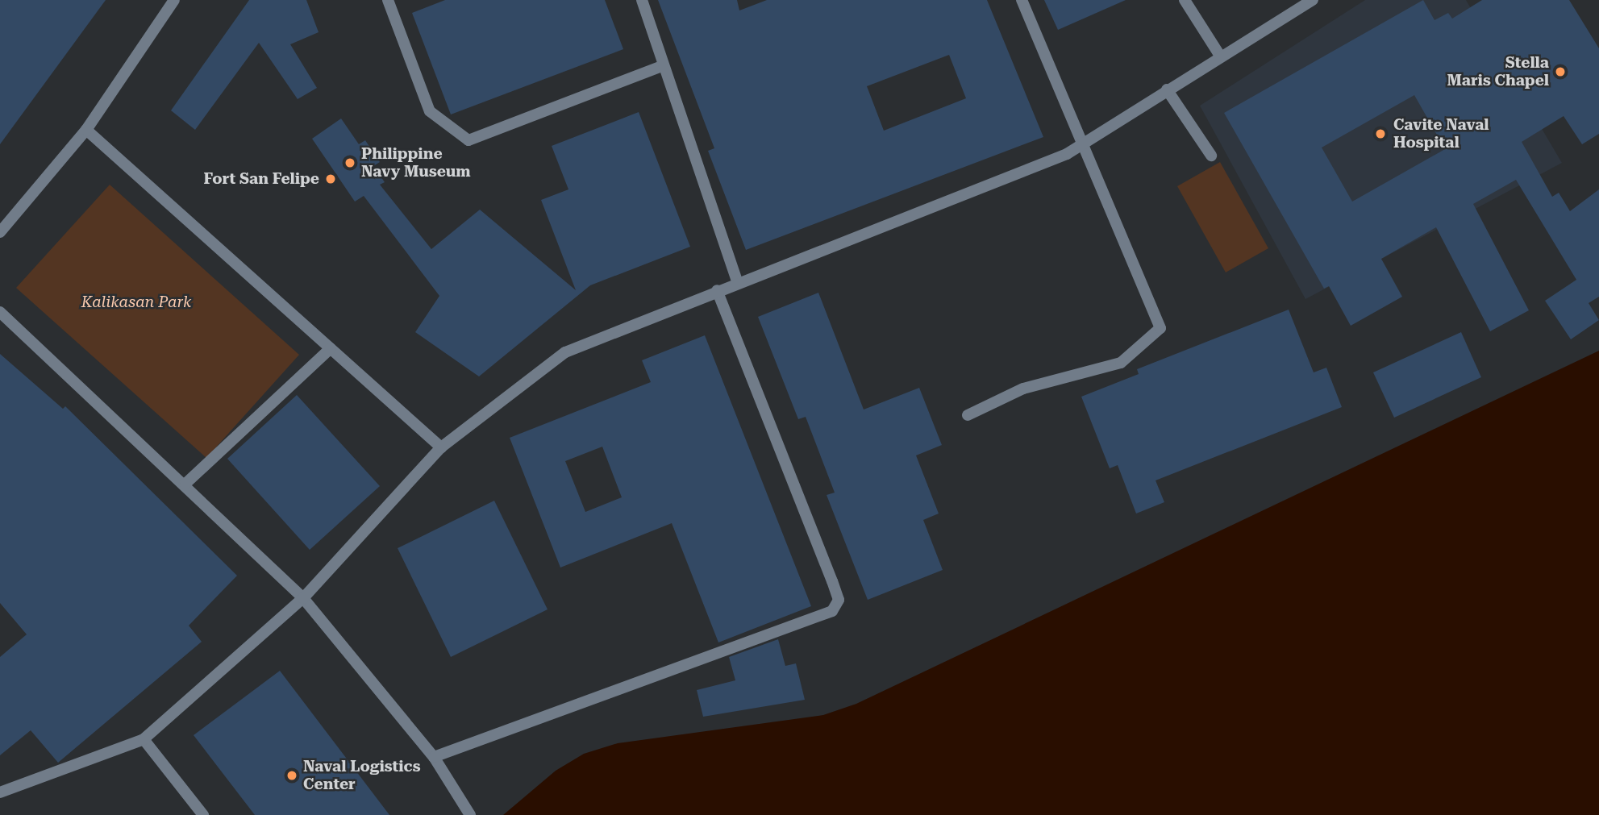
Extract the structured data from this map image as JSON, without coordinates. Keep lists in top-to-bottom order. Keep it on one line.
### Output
{"parks":["Kalikasan Park"],"places":["Stella Maris Chapel","Cavite Naval Hospital","Philippine Navy Museum","Fort San Felipe","Naval Logistics Center"]}
